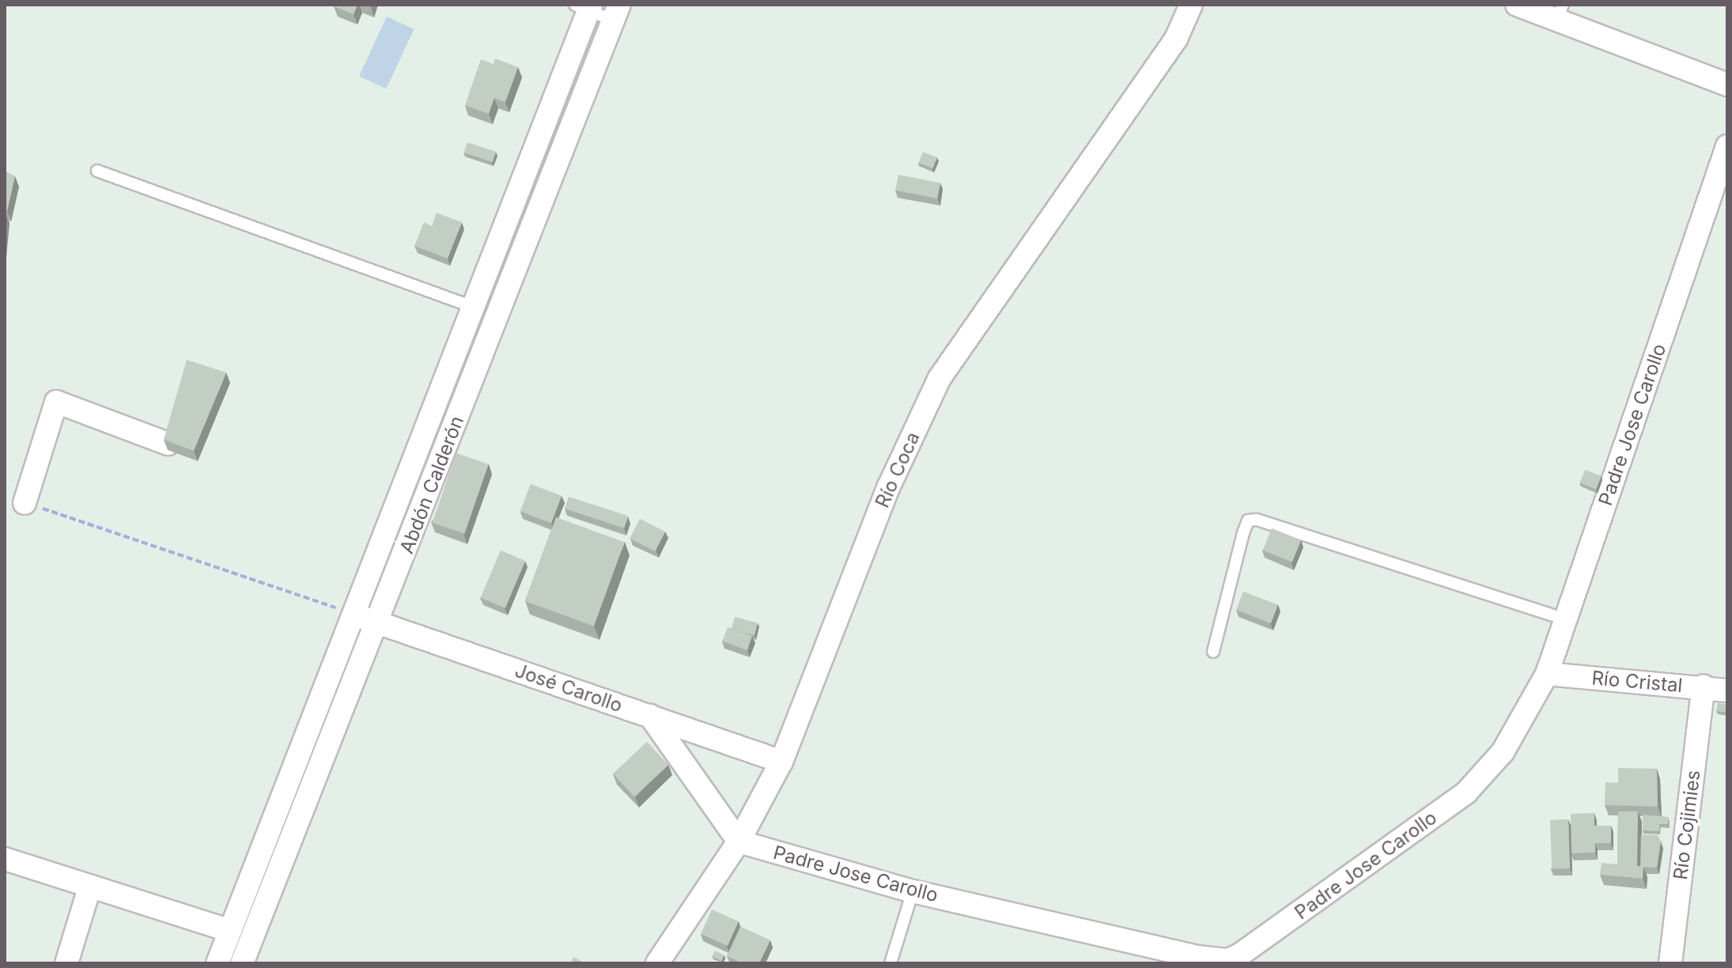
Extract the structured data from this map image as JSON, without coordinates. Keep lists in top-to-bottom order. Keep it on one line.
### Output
{"streets":{"street":["Padre Jose Carollo","Río Coca","Abdón Calderón","Río Cristal","José Carollo","Río Cojimies"]},"crossings":[["Padre Jose Carollo","Río Coca"],["Padre Jose Carollo","Río Cristal"],["Río Coca","José Carollo"],["Abdón Calderón","José Carollo"],["Río Cristal","Río Cojimies"]]}
